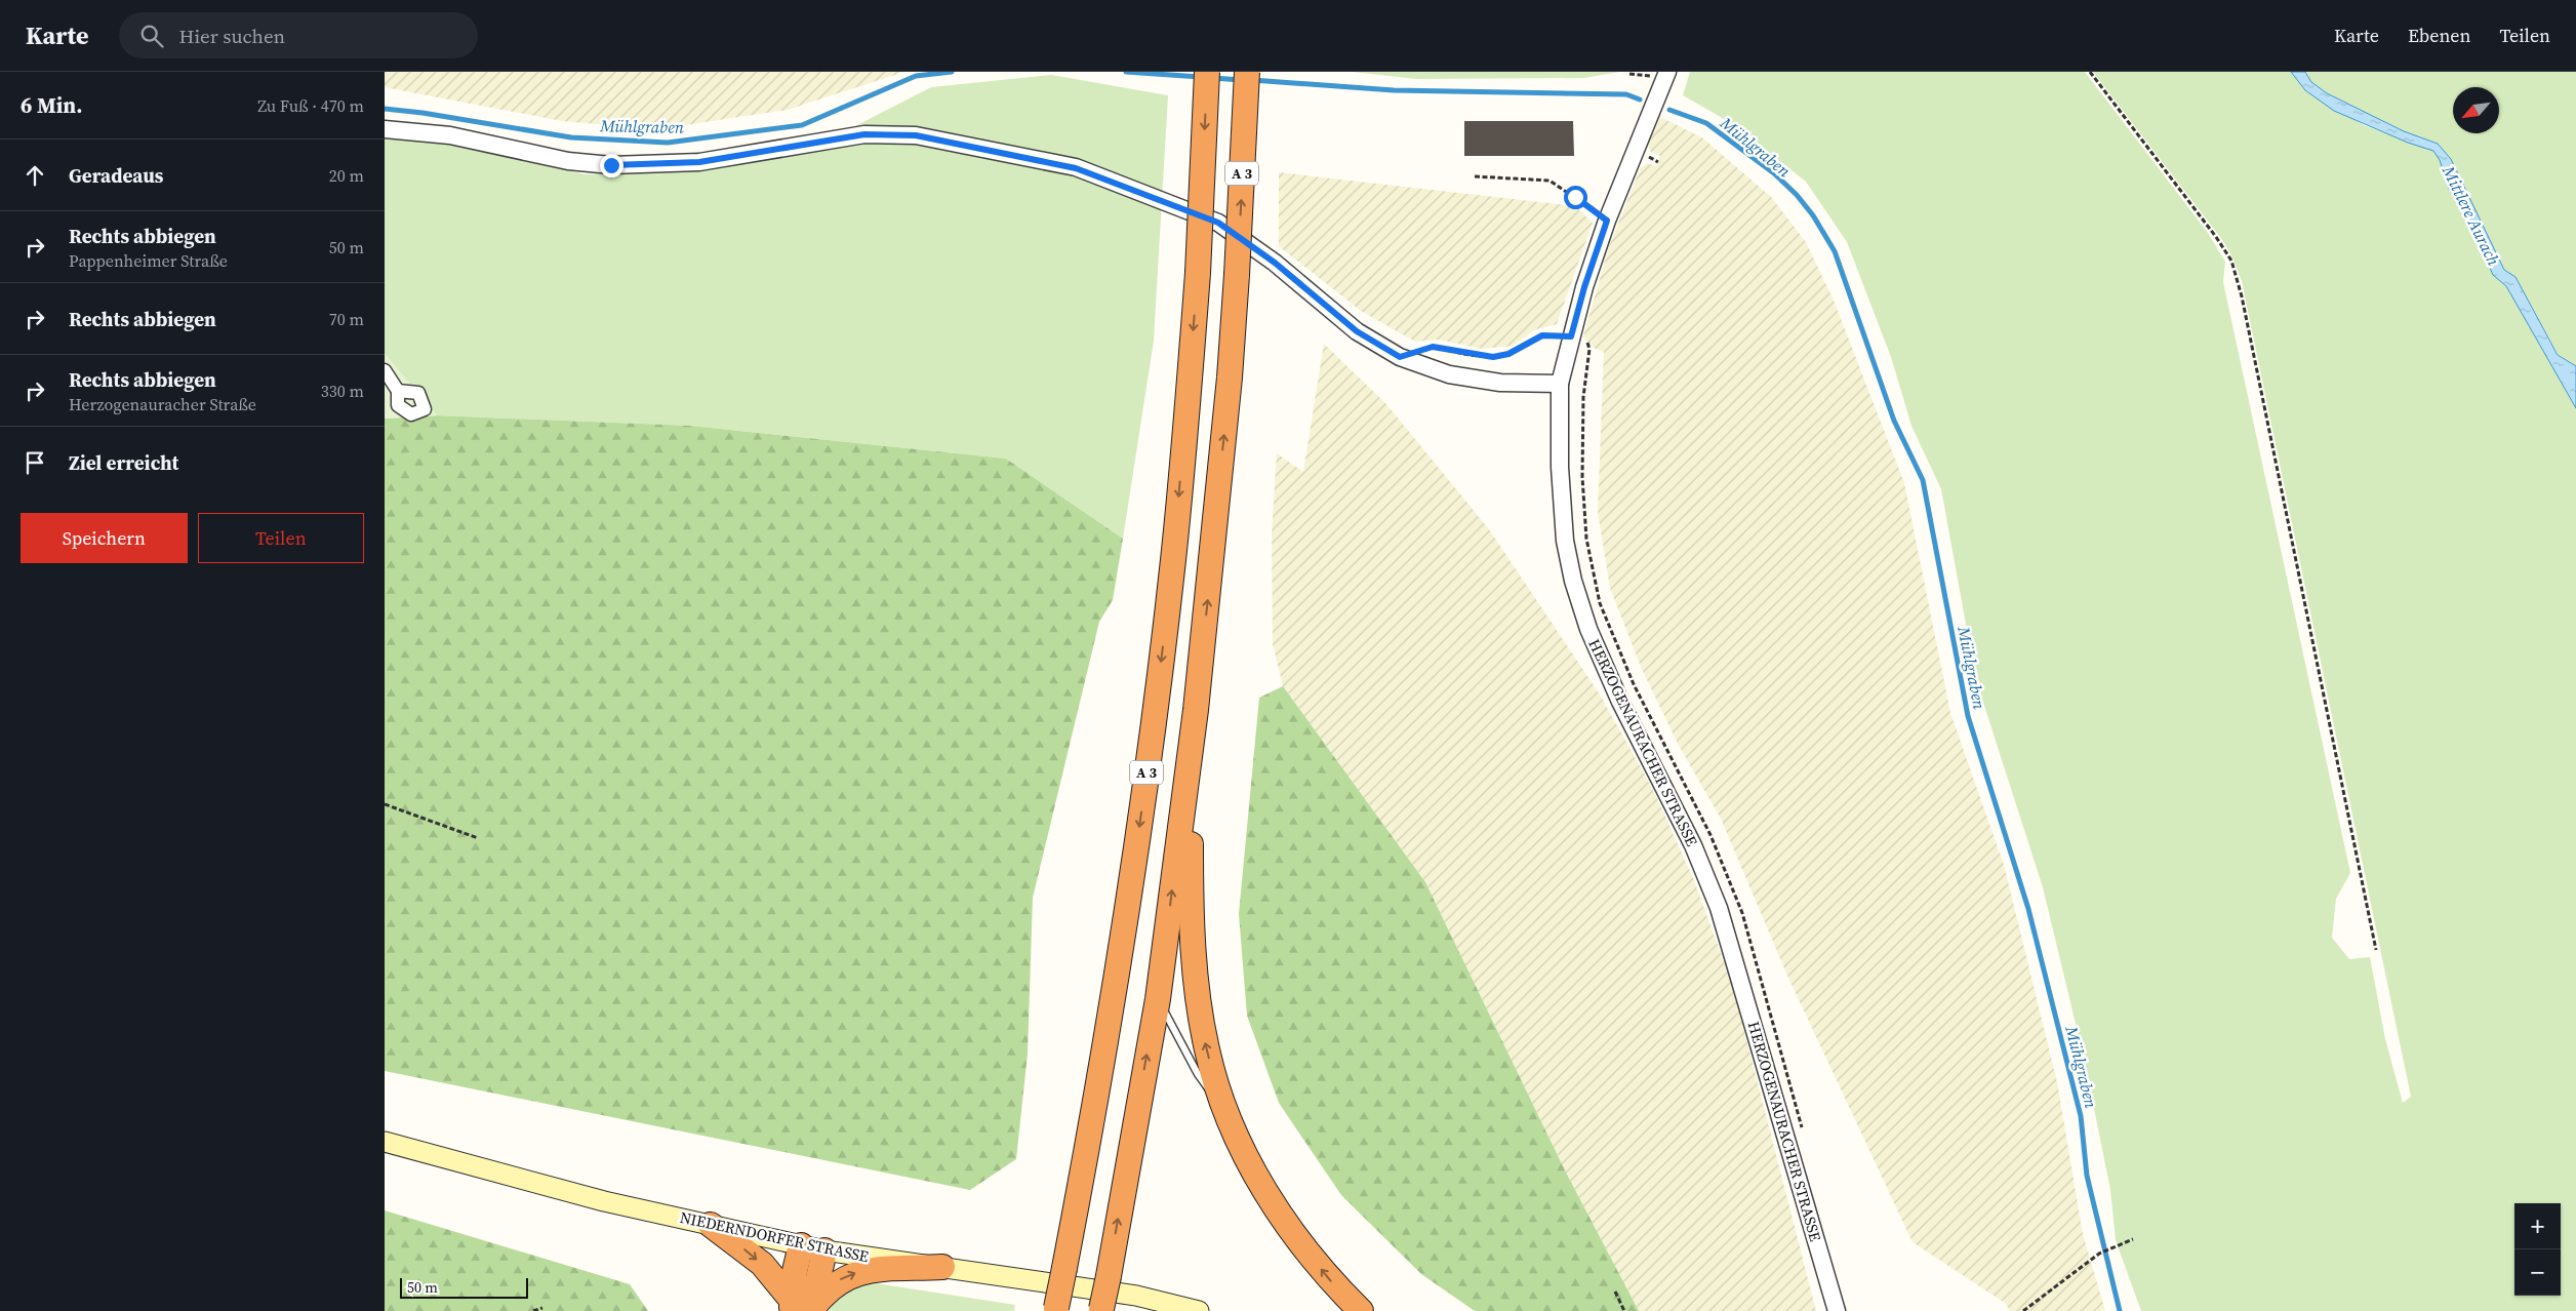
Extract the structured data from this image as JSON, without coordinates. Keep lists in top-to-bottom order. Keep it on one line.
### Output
{"streets":{"highway":["A 3"],"main road":["NIEDERNDORFER STRASSE"],"street":["HERZOGENAURACHER STRASSE"]},"water":["Mühlgraben","Mittlere Aurach"],"scale_bar":"50 m","north":"bottom left","page":{"header":"Karte","search":"Hier suchen","nav":["Karte","Ebenen","Teilen"],"heading":["6 Min.","Zu Fuß · 470 m"],"list":[["Geradeaus","20 m"],["Rechts abbiegen","Pappenheimer Straße","50 m"],["Rechts abbiegen","70 m"],["Rechts abbiegen","Herzogenauracher Straße","330 m"],"Ziel erreicht"],"buttons":["Speichern","Teilen"],"map_buttons":["+","−"],"scale":"50 m"}}
